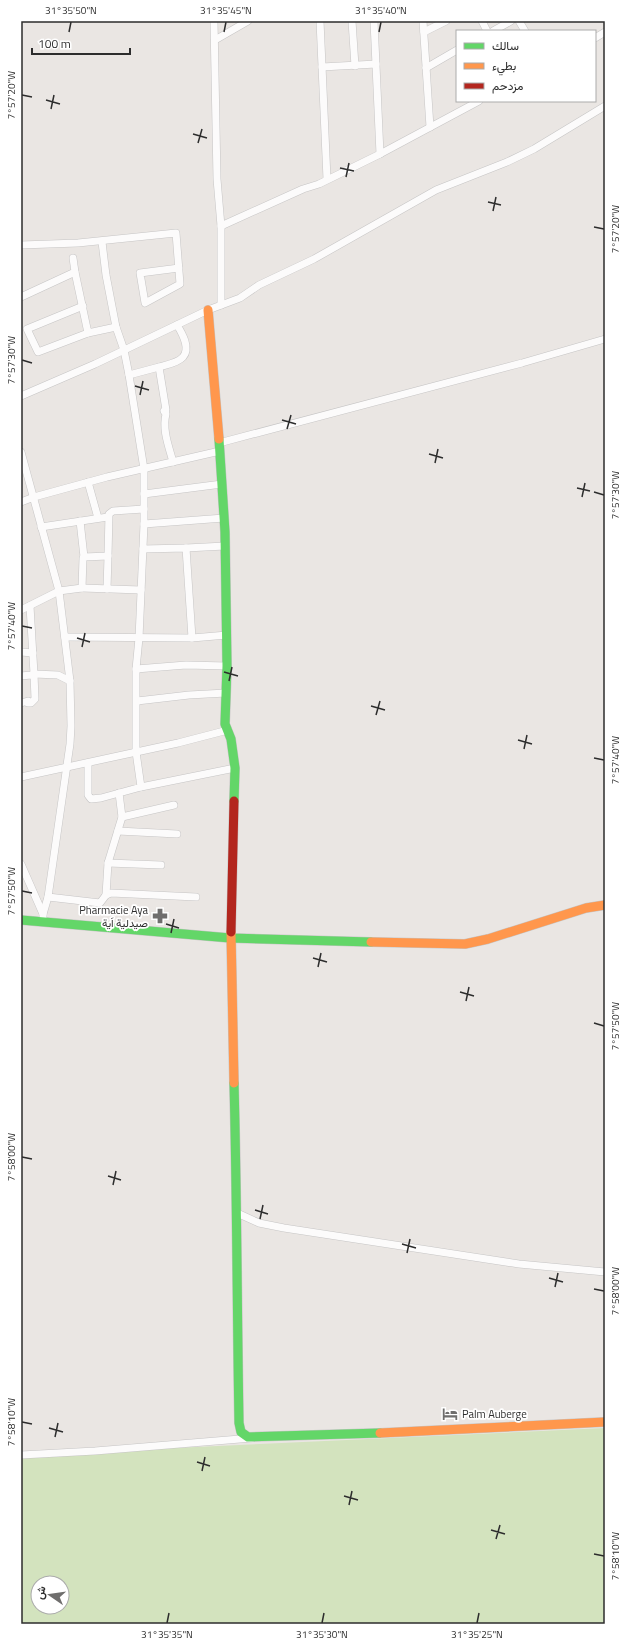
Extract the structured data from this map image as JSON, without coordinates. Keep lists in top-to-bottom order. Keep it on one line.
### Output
{"places":{"pharmacy":["Pharmacie Aya صيدلية اَية"],"hotel":["Palm Auberge"]},"legend":["سالك","بطيء","مزدحم"],"scale_bar":"100 m","north":"left","coordinates":["31°35'50\"N","31°35'45\"N","31°35'40\"N","7°57'20\"W","7°57'30\"W","7°57'40\"W","7°57'50\"W","7°58'00\"W","7°58'10\"W","31°35'35\"N","31°35'30\"N","31°35'25\"N"]}
